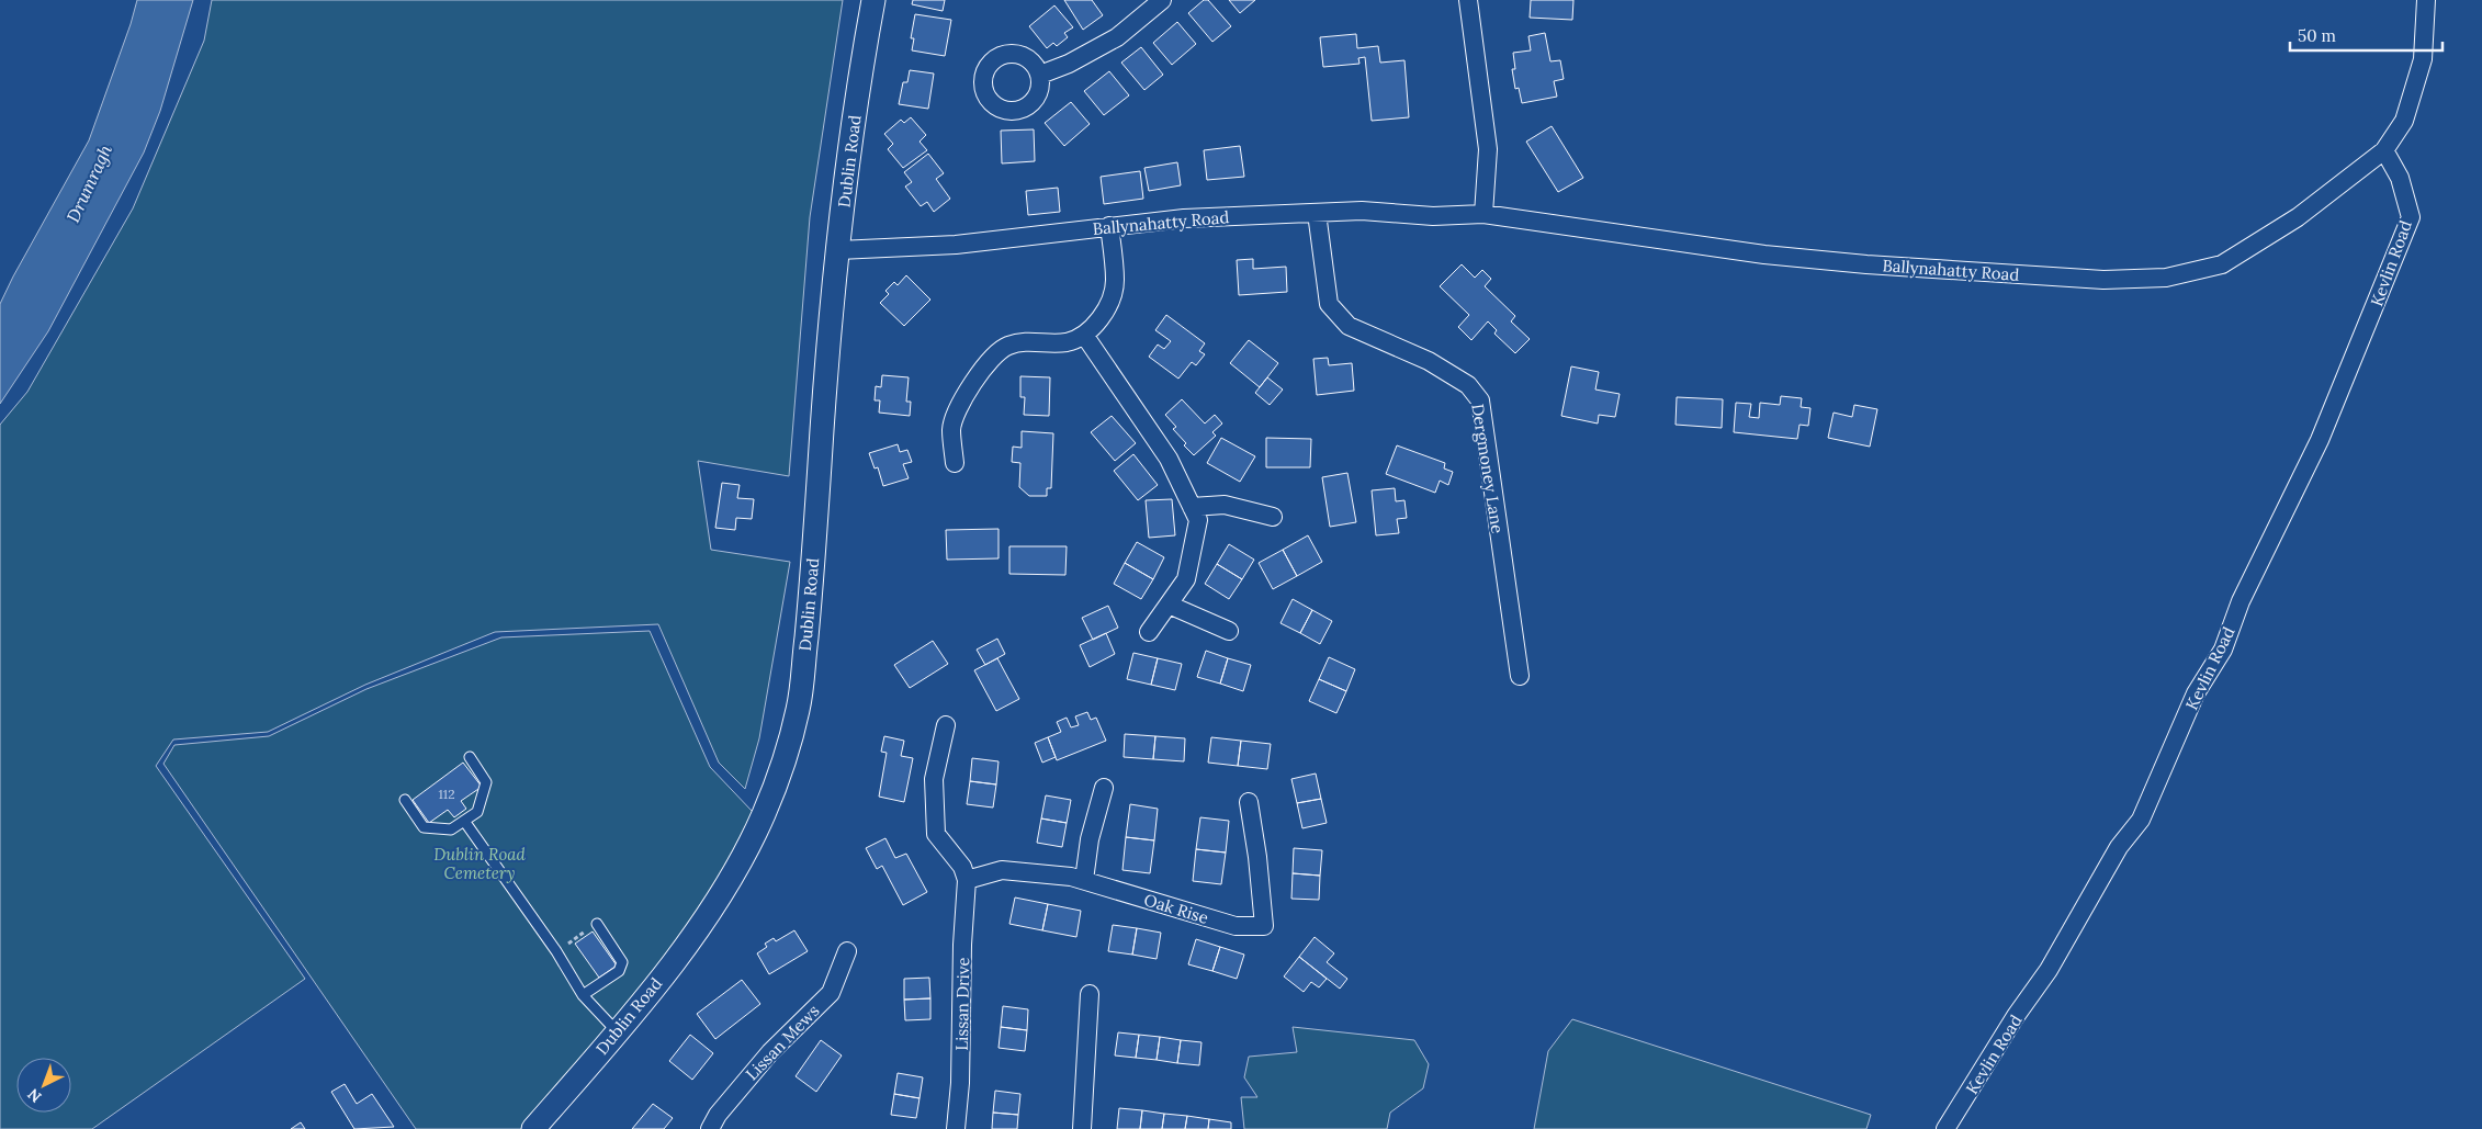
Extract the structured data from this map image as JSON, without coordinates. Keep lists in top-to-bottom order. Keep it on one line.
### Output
{"streets":{"street":["Dublin Road","Ballynahatty Road","Kevlin Road","Dergmoney Lane","Oak Rise","Lissan Drive","Lissan Mews"]},"crossings":[["Dublin Road","Ballynahatty Road"],["Ballynahatty Road","Kevlin Road"],["Ballynahatty Road","Dergmoney Lane"],["Oak Rise","Lissan Drive"]],"water":["Drumragh"],"parks":["Dublin Road Cemetery"],"house_numbers":["112"],"scale_bar":"50 m","north":"bottom left"}
